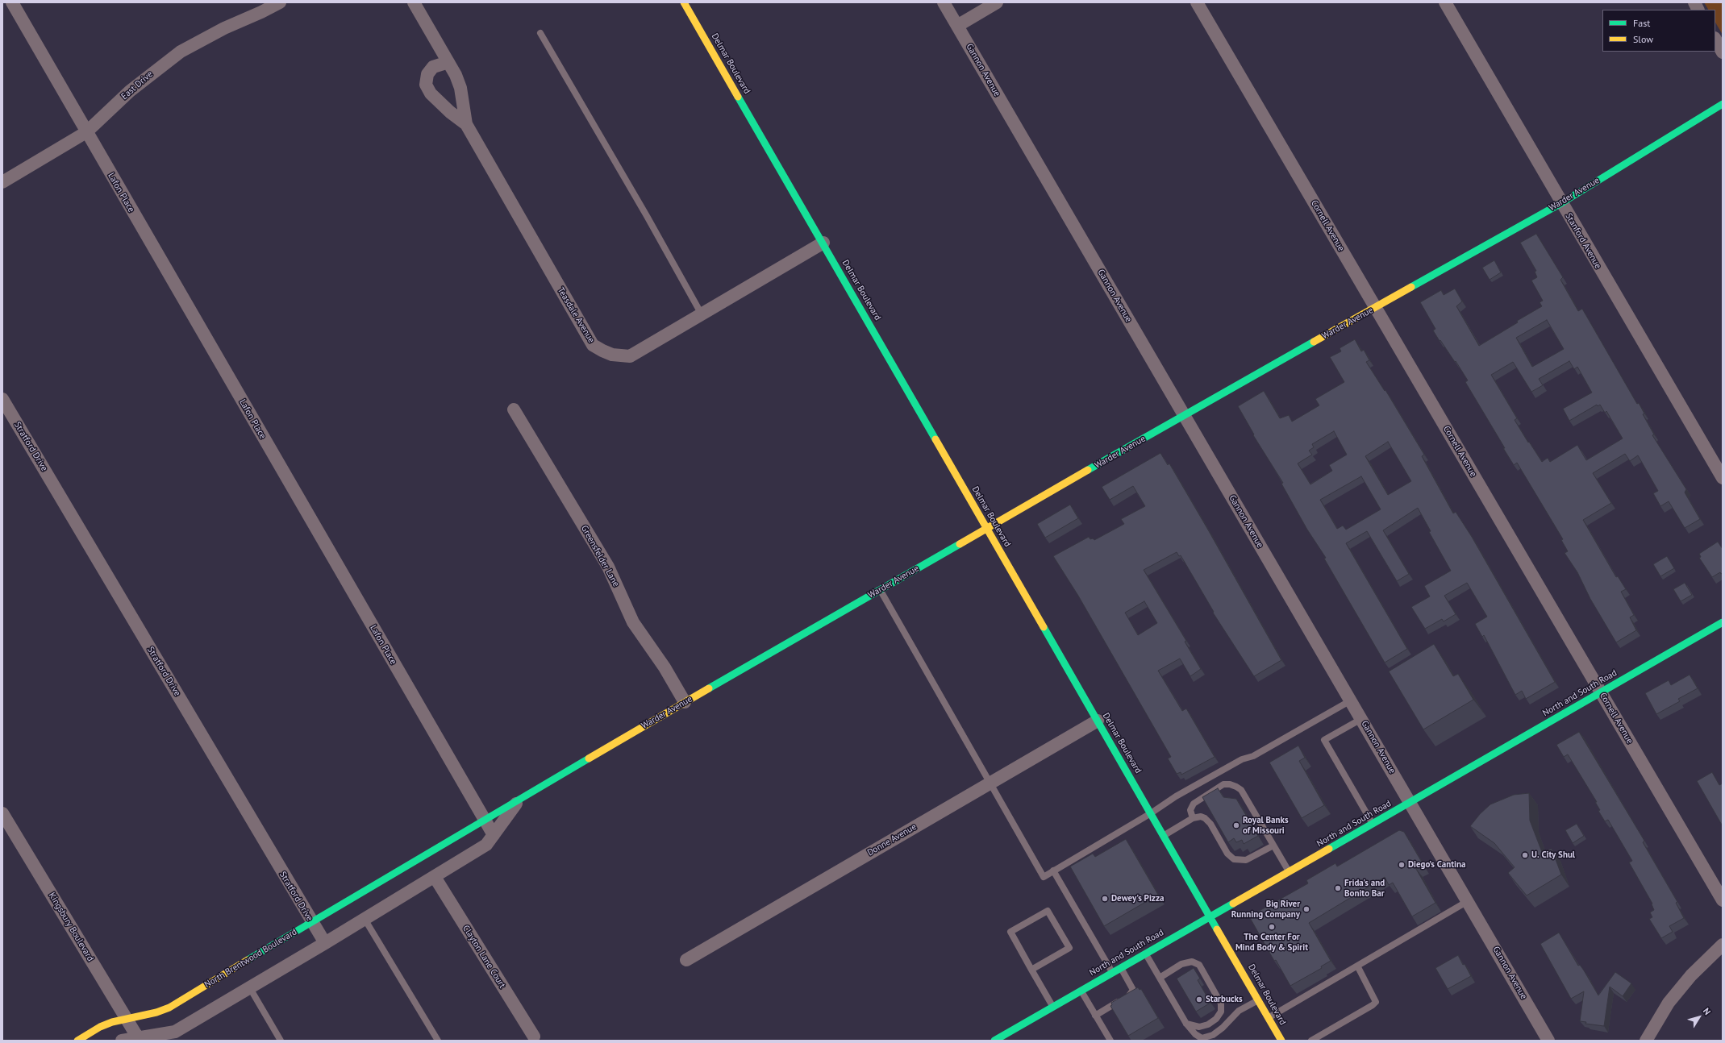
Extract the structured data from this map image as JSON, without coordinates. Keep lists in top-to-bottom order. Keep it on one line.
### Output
{"streets":{"street":["Delmar Boulevard","Gannon Avenue","East Drive","Lafon Place","Warder Avenue","Cornell Avenue","Stanford Avenue","Teasdale Avenue","Stratford Drive","Greensfelder Lane","North and South Road","Donne Avenue","Kingsbury Boulevard","Clayton Lane Court","North Brentwood Boulevard"]},"crossings":[["Delmar Boulevard","Warder Avenue"],["Delmar Boulevard","Teasdale Avenue"],["Delmar Boulevard","North and South Road"],["Delmar Boulevard","Donne Avenue"],["Gannon Avenue","Warder Avenue"],["Gannon Avenue","North and South Road"],["East Drive","Lafon Place"],["Lafon Place","Warder Avenue"],["Lafon Place","North Brentwood Boulevard"],["Warder Avenue","Cornell Avenue"],["Warder Avenue","Stanford Avenue"],["Warder Avenue","Greensfelder Lane"],["Warder Avenue","North Brentwood Boulevard"],["Cornell Avenue","North and South Road"],["Stratford Drive","North Brentwood Boulevard"],["Kingsbury Boulevard","North Brentwood Boulevard"]],"places":["Royal Banks of Missouri","U. City Shul","Diego’s Cantina","Frida's and Bonito Bar","Dewey's Pizza","Big River Running Company","The Center For Mind Body & Spirit","Starbucks"],"legend":["Fast","Slow"],"north":"top right"}
